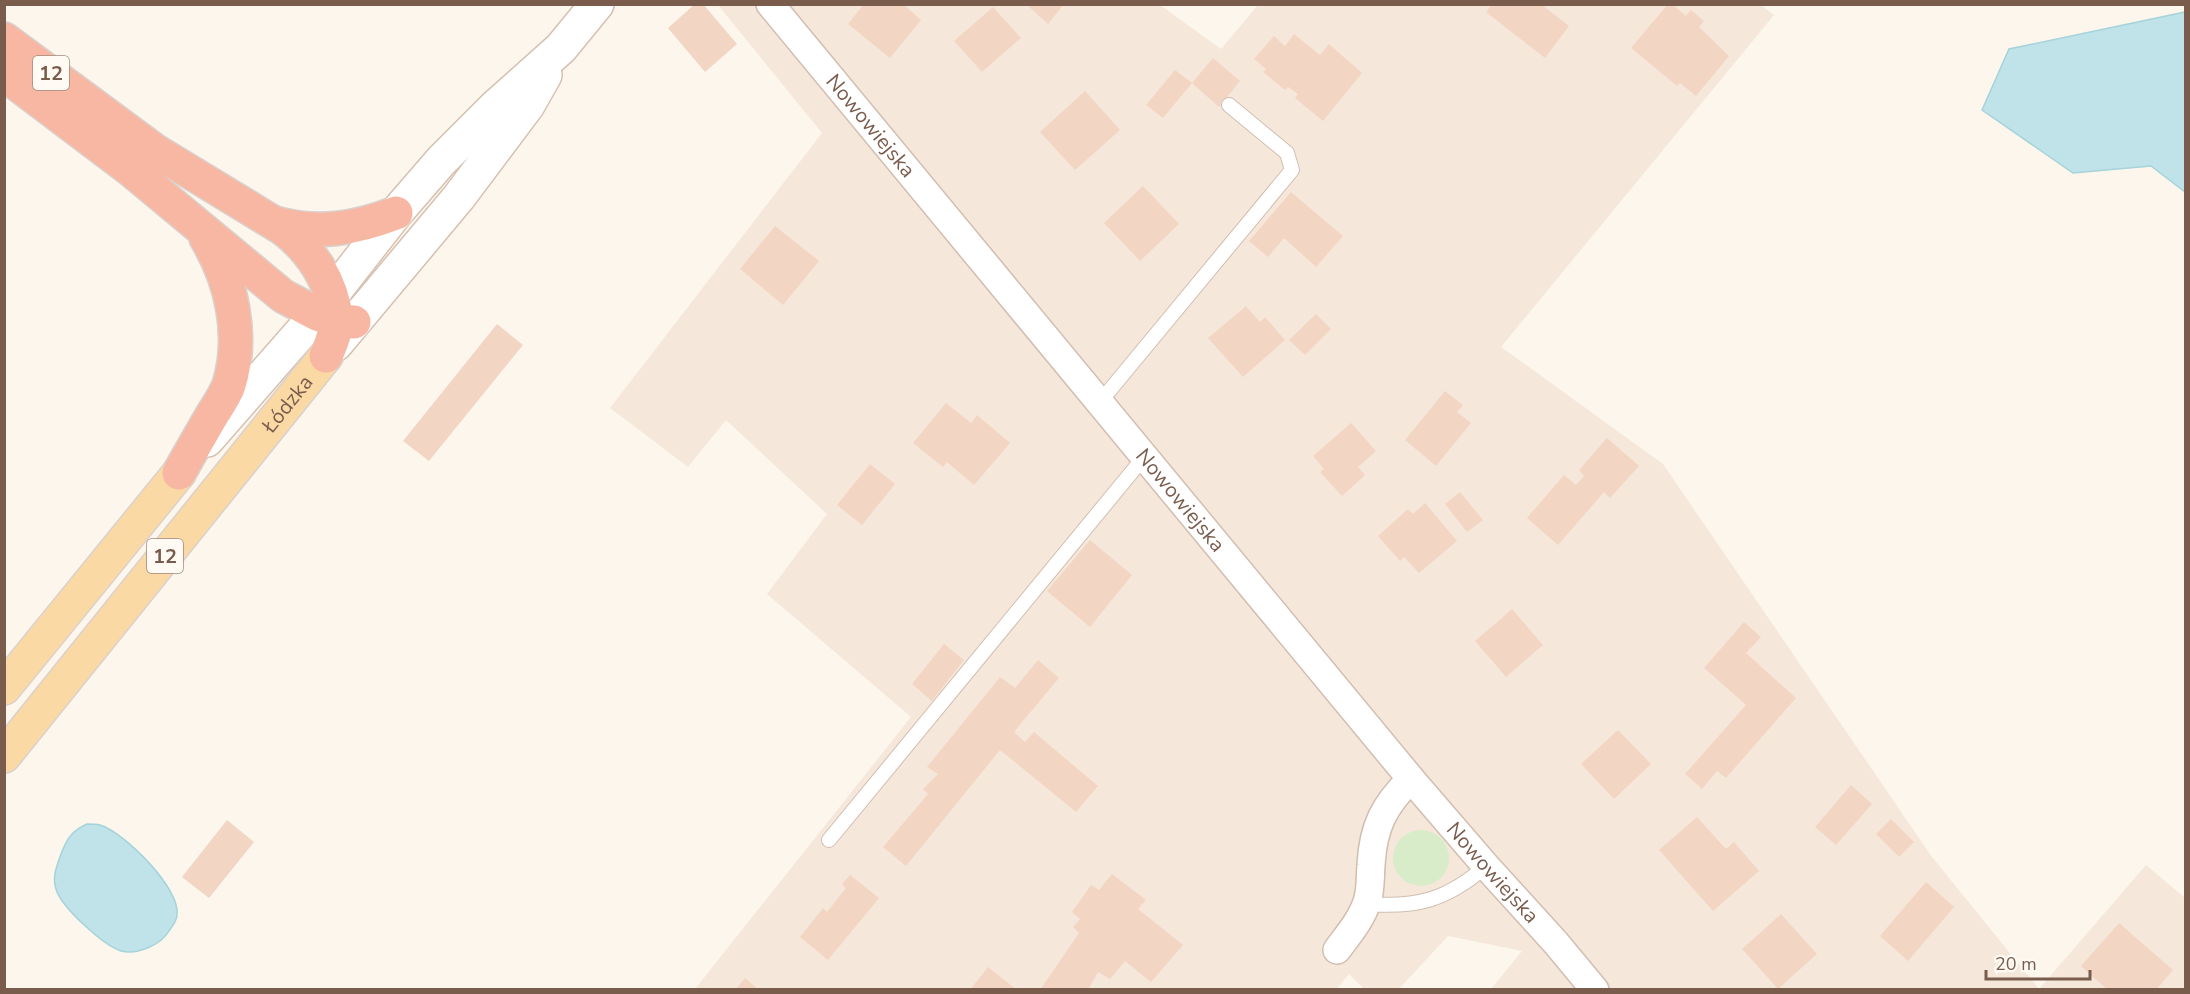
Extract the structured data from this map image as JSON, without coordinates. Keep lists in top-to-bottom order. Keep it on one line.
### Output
{"streets":{"highway":["12"],"main road":["Łódzka"],"street":["Nowowiejska"]},"crossings":[["12","Łódzka"]],"scale_bar":"20 m"}
